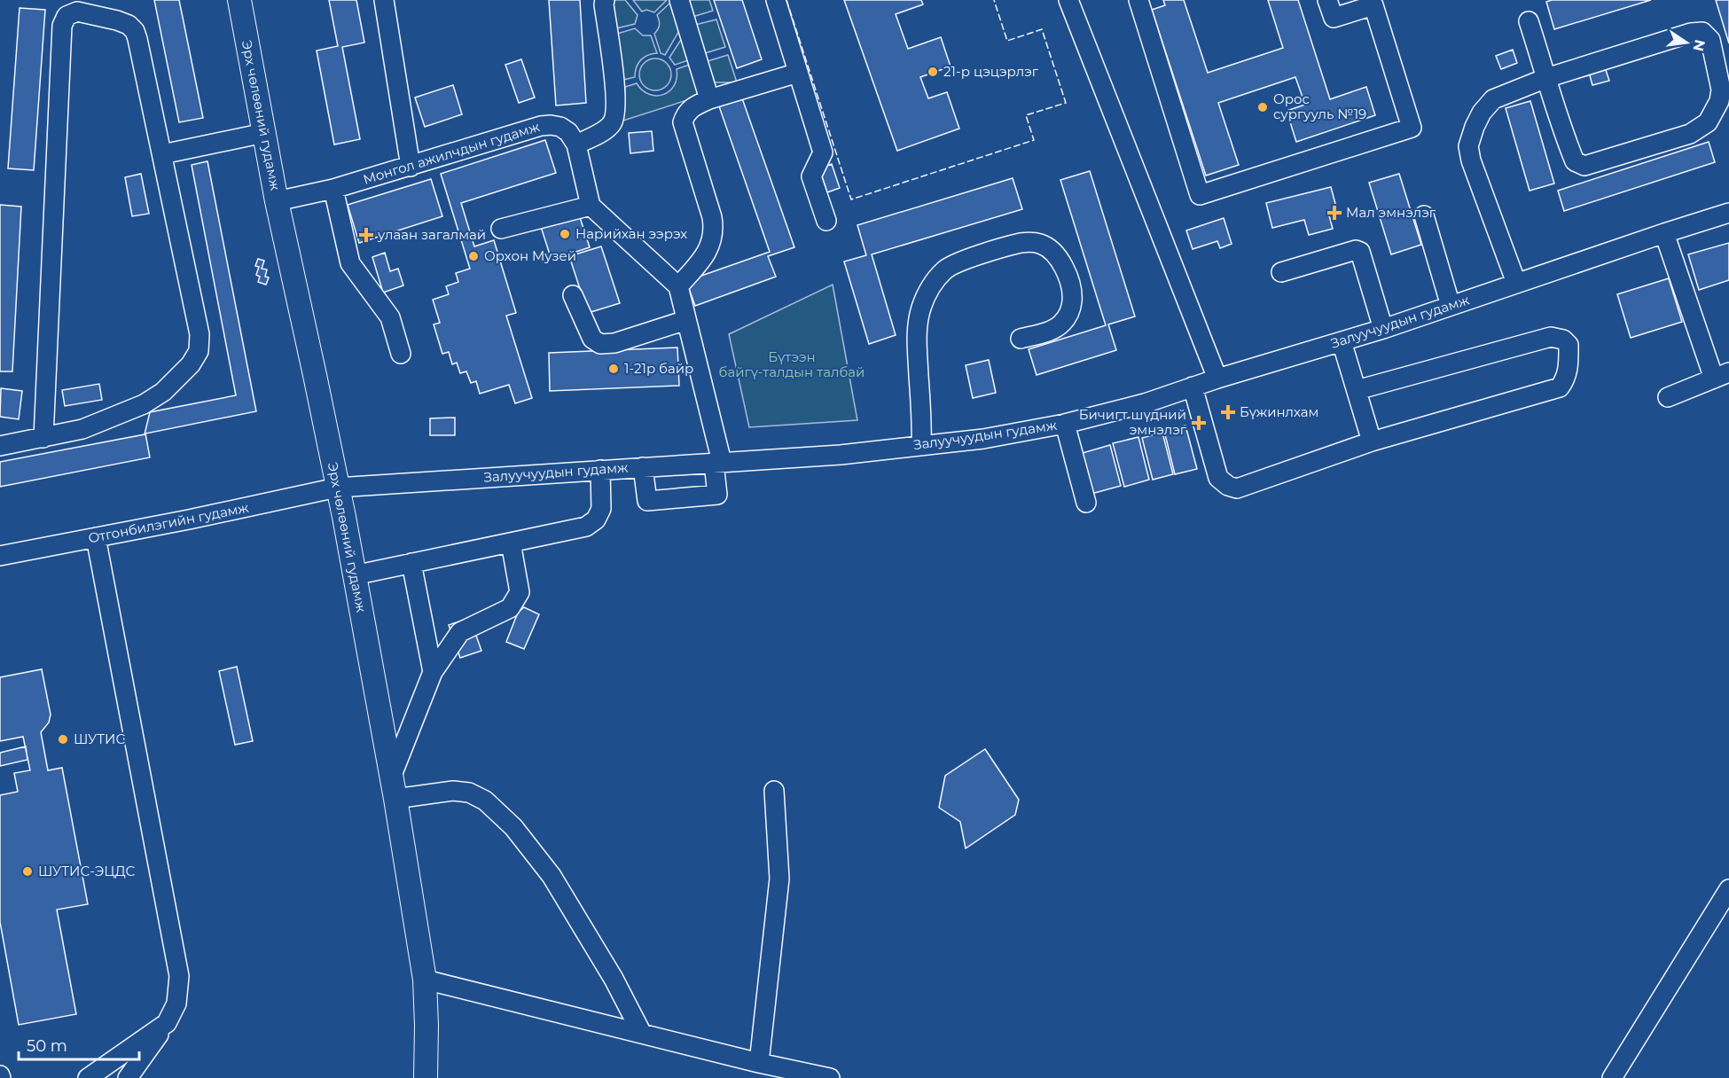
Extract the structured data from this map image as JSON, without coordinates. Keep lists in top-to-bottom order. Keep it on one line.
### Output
{"streets":{"main road":["Эрх чөлөөний гудамж"],"street":["Монгол ажилчдын гудамж","Залуучуудын гудамж","Отгонбилэгийн гудамж"]},"crossings":[["Эрх чөлөөний гудамж","Монгол ажилчдын гудамж"],["Эрх чөлөөний гудамж","Залуучуудын гудамж"],["Эрх чөлөөний гудамж","Отгонбилэгийн гудамж"],["Залуучуудын гудамж","Отгонбилэгийн гудамж"]],"parks":["Бүтээн байгү-талдын талбай"],"places":{"other":["21-р цэцэрлэг","Орос сургууль №19","Нарийхан ээрэх","Орхон Myзей","1-21р байр","ШУТИС","ШУТИС-ЭЦДС"],"health":["Мал эмнэлэг","улаан загалмай","Бүжинлхам","Бичигт шүдний эмнэлэг"]},"scale_bar":"50 m","north":"right"}
